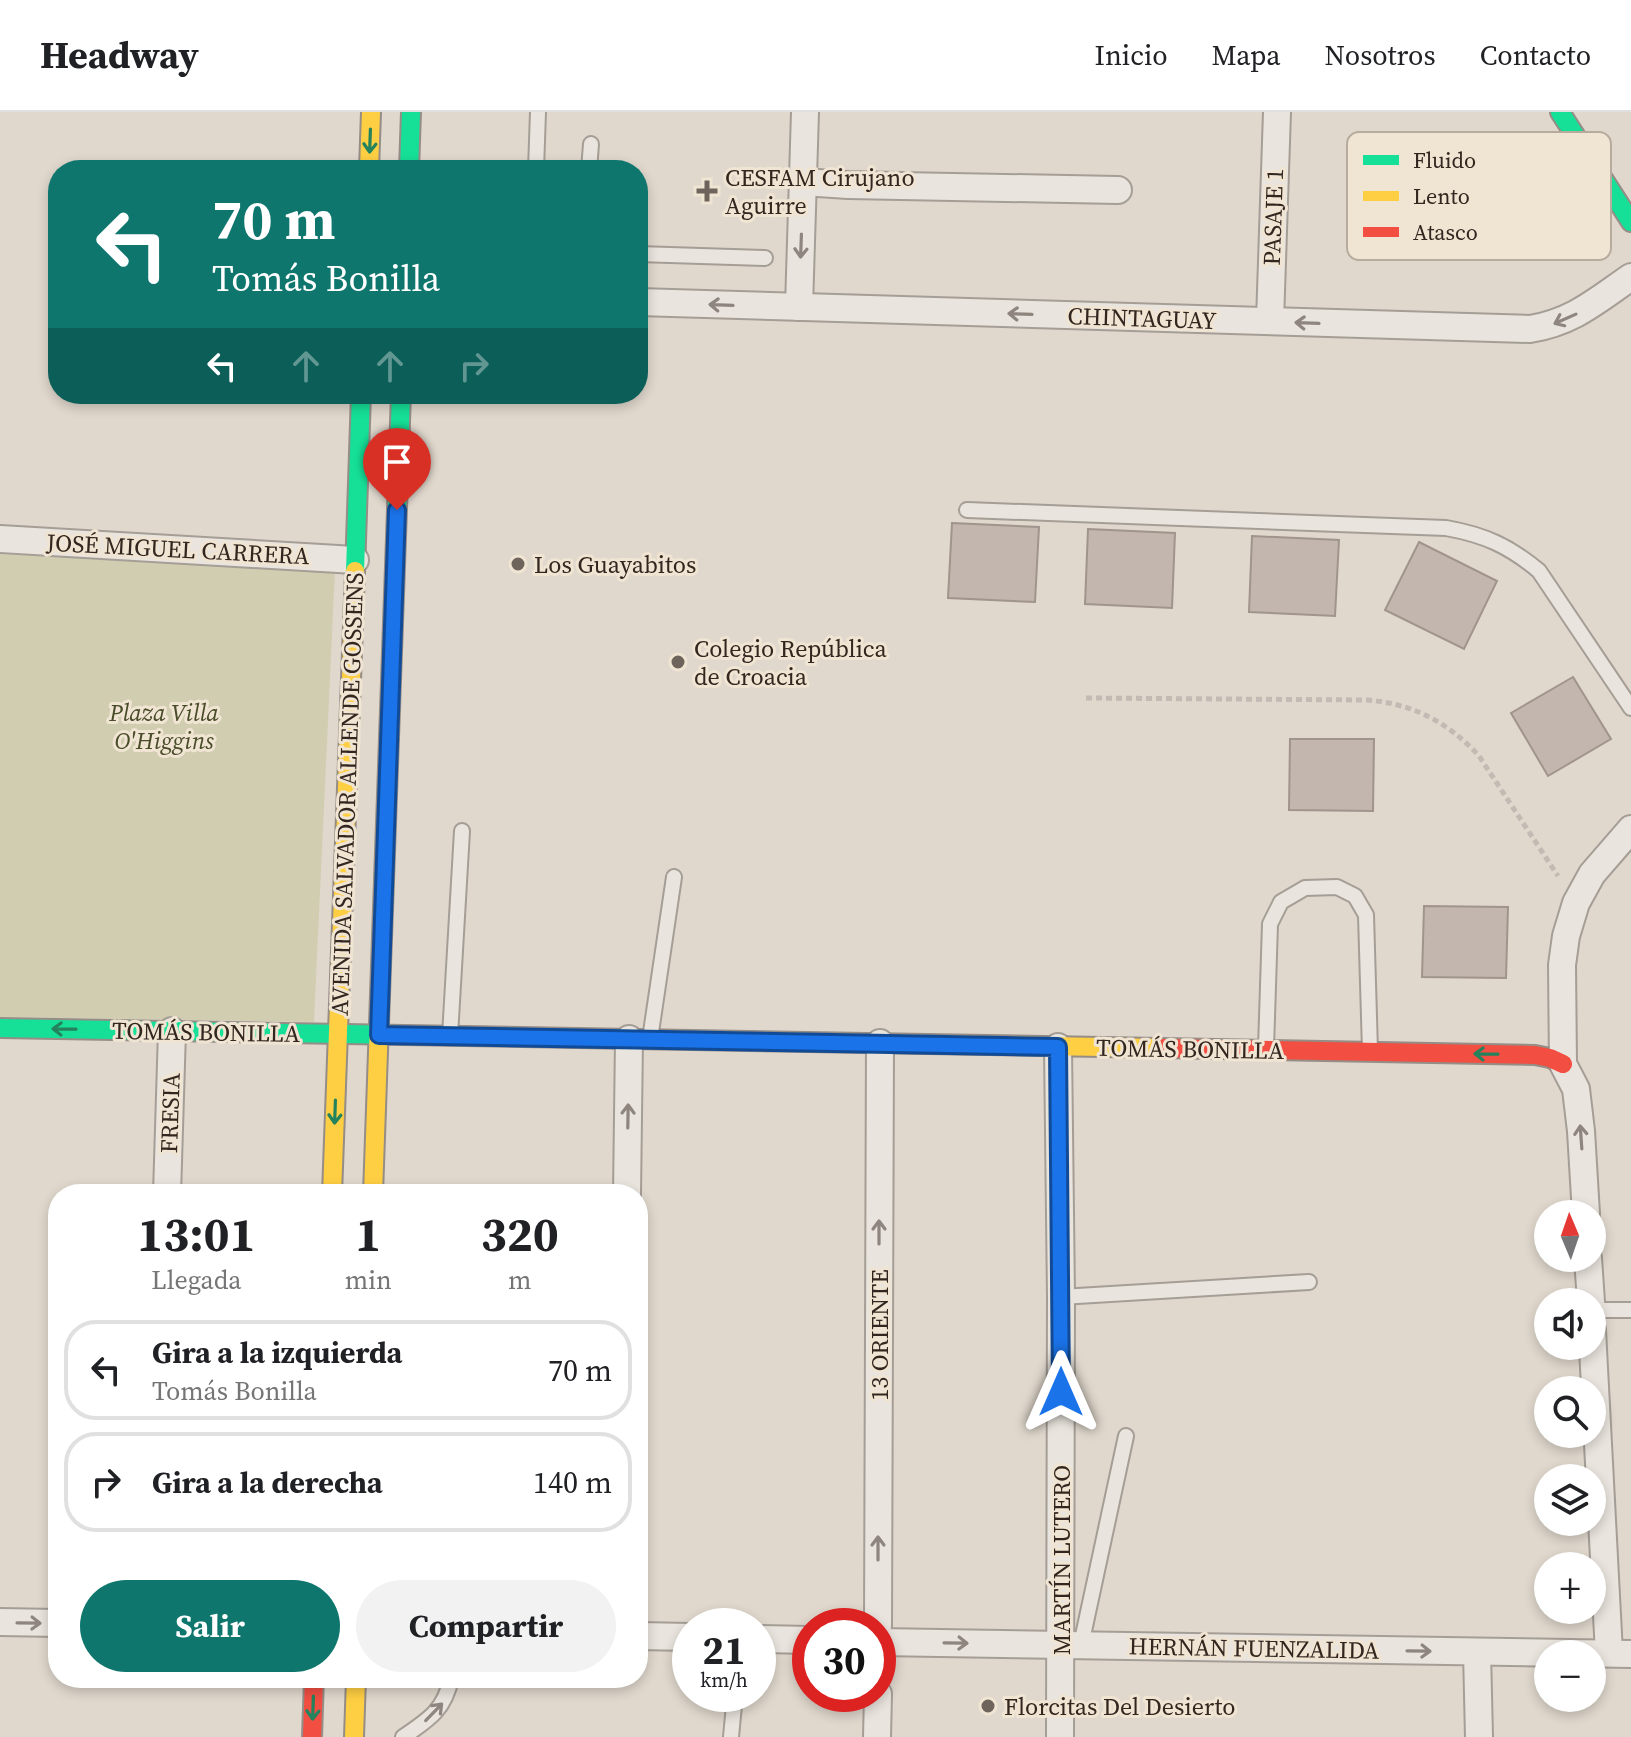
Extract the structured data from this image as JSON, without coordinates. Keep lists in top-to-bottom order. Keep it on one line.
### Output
{"streets":{"main road":["AVENIDA SALVADOR ALLENDE GOSSENS","TOMÁS BONILLA"],"street":["PASAJE 1","CHINTAGUAY","JOSÉ MIGUEL CARRERA","FRESIA","13 ORIENTE","MARTÍN LUTERO","HERNÁN FUENZALIDA"]},"crossings":[["PASAJE 1","CHINTAGUAY"],["JOSÉ MIGUEL CARRERA","AVENIDA SALVADOR ALLENDE GOSSENS"],["AVENIDA SALVADOR ALLENDE GOSSENS","TOMÁS BONILLA"],["TOMÁS BONILLA","FRESIA"],["TOMÁS BONILLA","13 ORIENTE"],["TOMÁS BONILLA","MARTÍN LUTERO"],["MARTÍN LUTERO","HERNÁN FUENZALIDA"]],"one_way":["13 ORIENTE","HERNÁN FUENZALIDA"],"parks":["Plaza Villa O'Higgins"],"places":{"health":["CESFAM Cirujano Aguirre"],"other":["Los Guayabitos","Colegio República de Croacia","Florcitas Del Desierto"]},"legend":["Fluido","Lento","Atasco"],"north":"top","page":{"header":"Headway","nav":["Inicio","Mapa","Nosotros","Contacto"],"turn":["70 m","Tomás Bonilla"],"eta":["13:01","Llegada","1","min","320","m"],"map_buttons":["+","−"],"list":[{"name":"Gira a la izquierda","note":"Tomás Bonilla","value":"70 m"},{"name":"Gira a la derecha","value":"140 m"}],"buttons":["Salir","Compartir"],"speed":"21 km/h","limit":"30"}}
